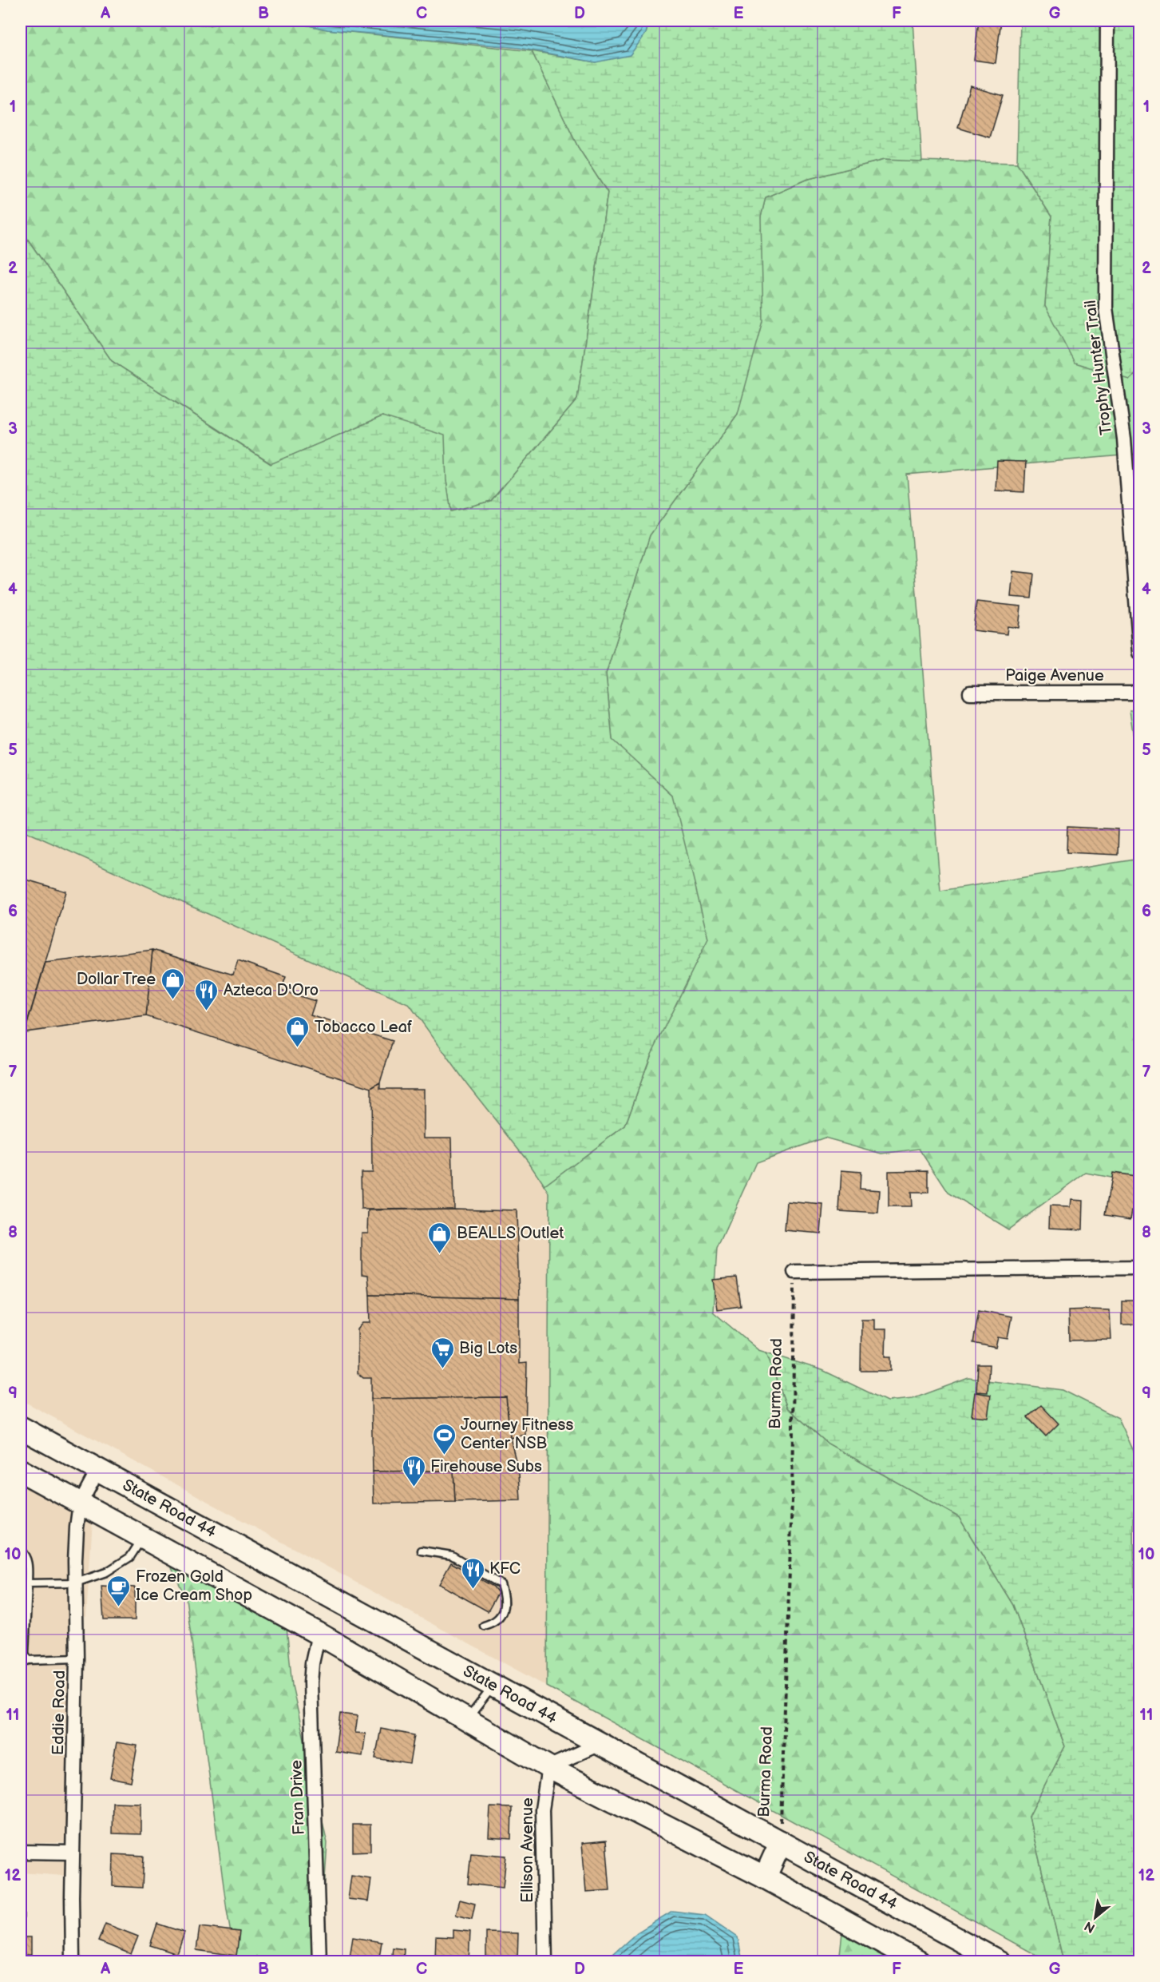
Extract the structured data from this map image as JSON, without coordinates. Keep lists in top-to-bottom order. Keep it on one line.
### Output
{"streets":{"main road":["State Road 44"],"street":["Trophy Hunter Trail","Paige Avenue","Eddie Road","Fran Drive","Ellison Avenue"],"path":["Burma Road"]},"crossings":[["Burma Road","State Road 44"],["State Road 44","Eddie Road"]],"places":{"shop":["Dollar Tree","Tobacco Leaf","BEALLS Outlet"],"restaurant":["Azteca D'Oro","Firehouse Subs","KFC"],"supermarket":["Big Lots"],"sports":["Journey Fitness Center NSB"],"cafe":["Frozen Gold Ice Cream Shop"]},"north":"bottom left","grid":{"columns":["A","B","C","D","E","F","G"],"rows":["1","2","3","4","5","6","7","8","9","10","11","12"]}}
